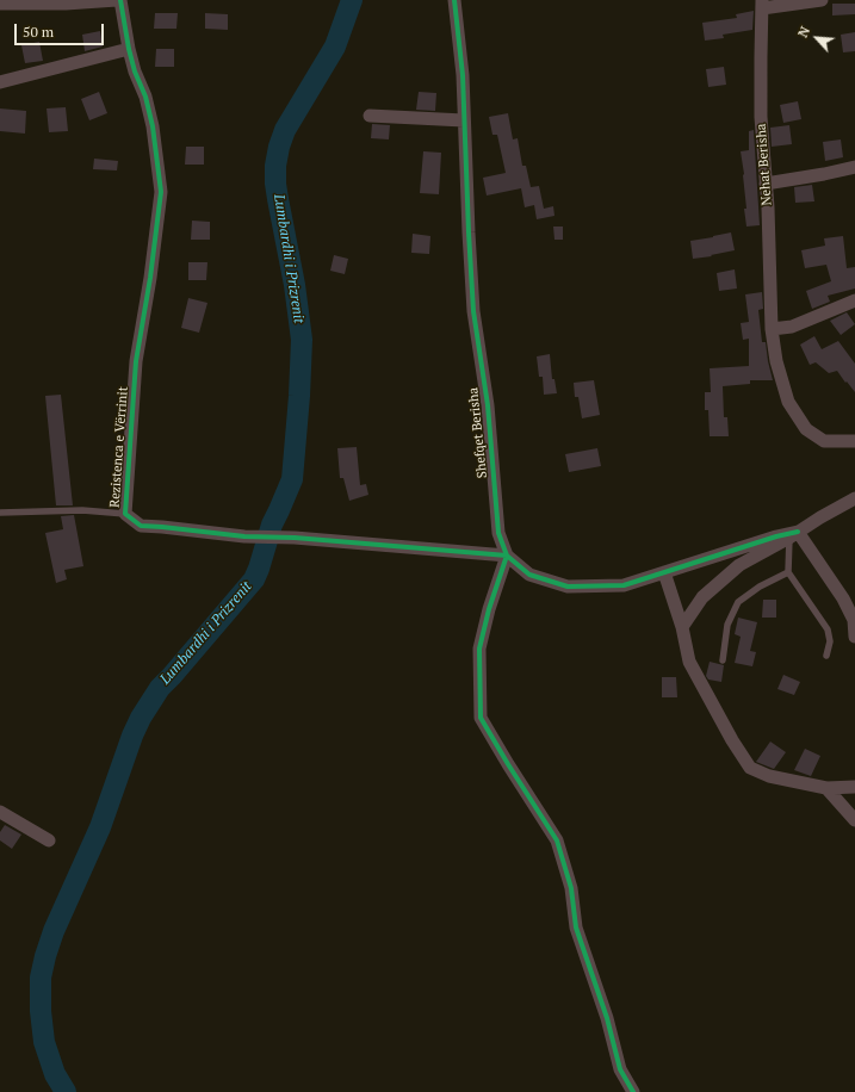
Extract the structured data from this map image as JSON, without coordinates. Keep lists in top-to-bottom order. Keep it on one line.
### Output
{"streets":{"street":["Nehat Berisha","Shefqet Berisha","Rezistenca e Vërrinit"]},"crossings":[["Shefqet Berisha","Rezistenca e Vërrinit"]],"water":["Lumbardhi i Prizrenit"],"scale_bar":"50 m","north":"top left"}
